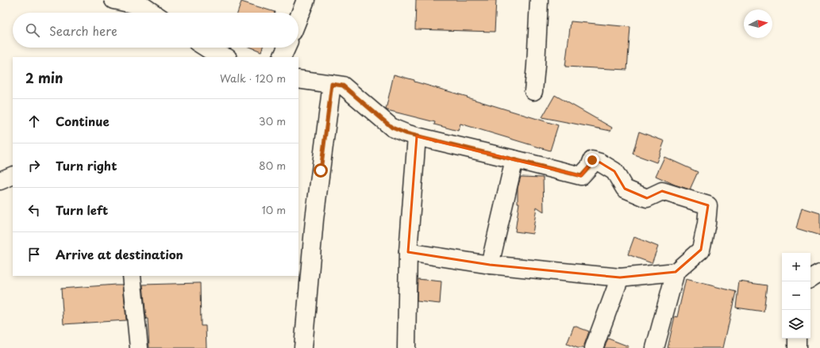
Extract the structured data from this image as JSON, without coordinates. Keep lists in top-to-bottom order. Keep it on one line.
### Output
{"north":"right","page":{"search":"Search here","heading":["2 min","Walk · 120 m"],"list":[["Continue","30 m"],["Turn right","80 m"],["Turn left","10 m"],"Arrive at destination"],"map_buttons":["+","−"]}}
